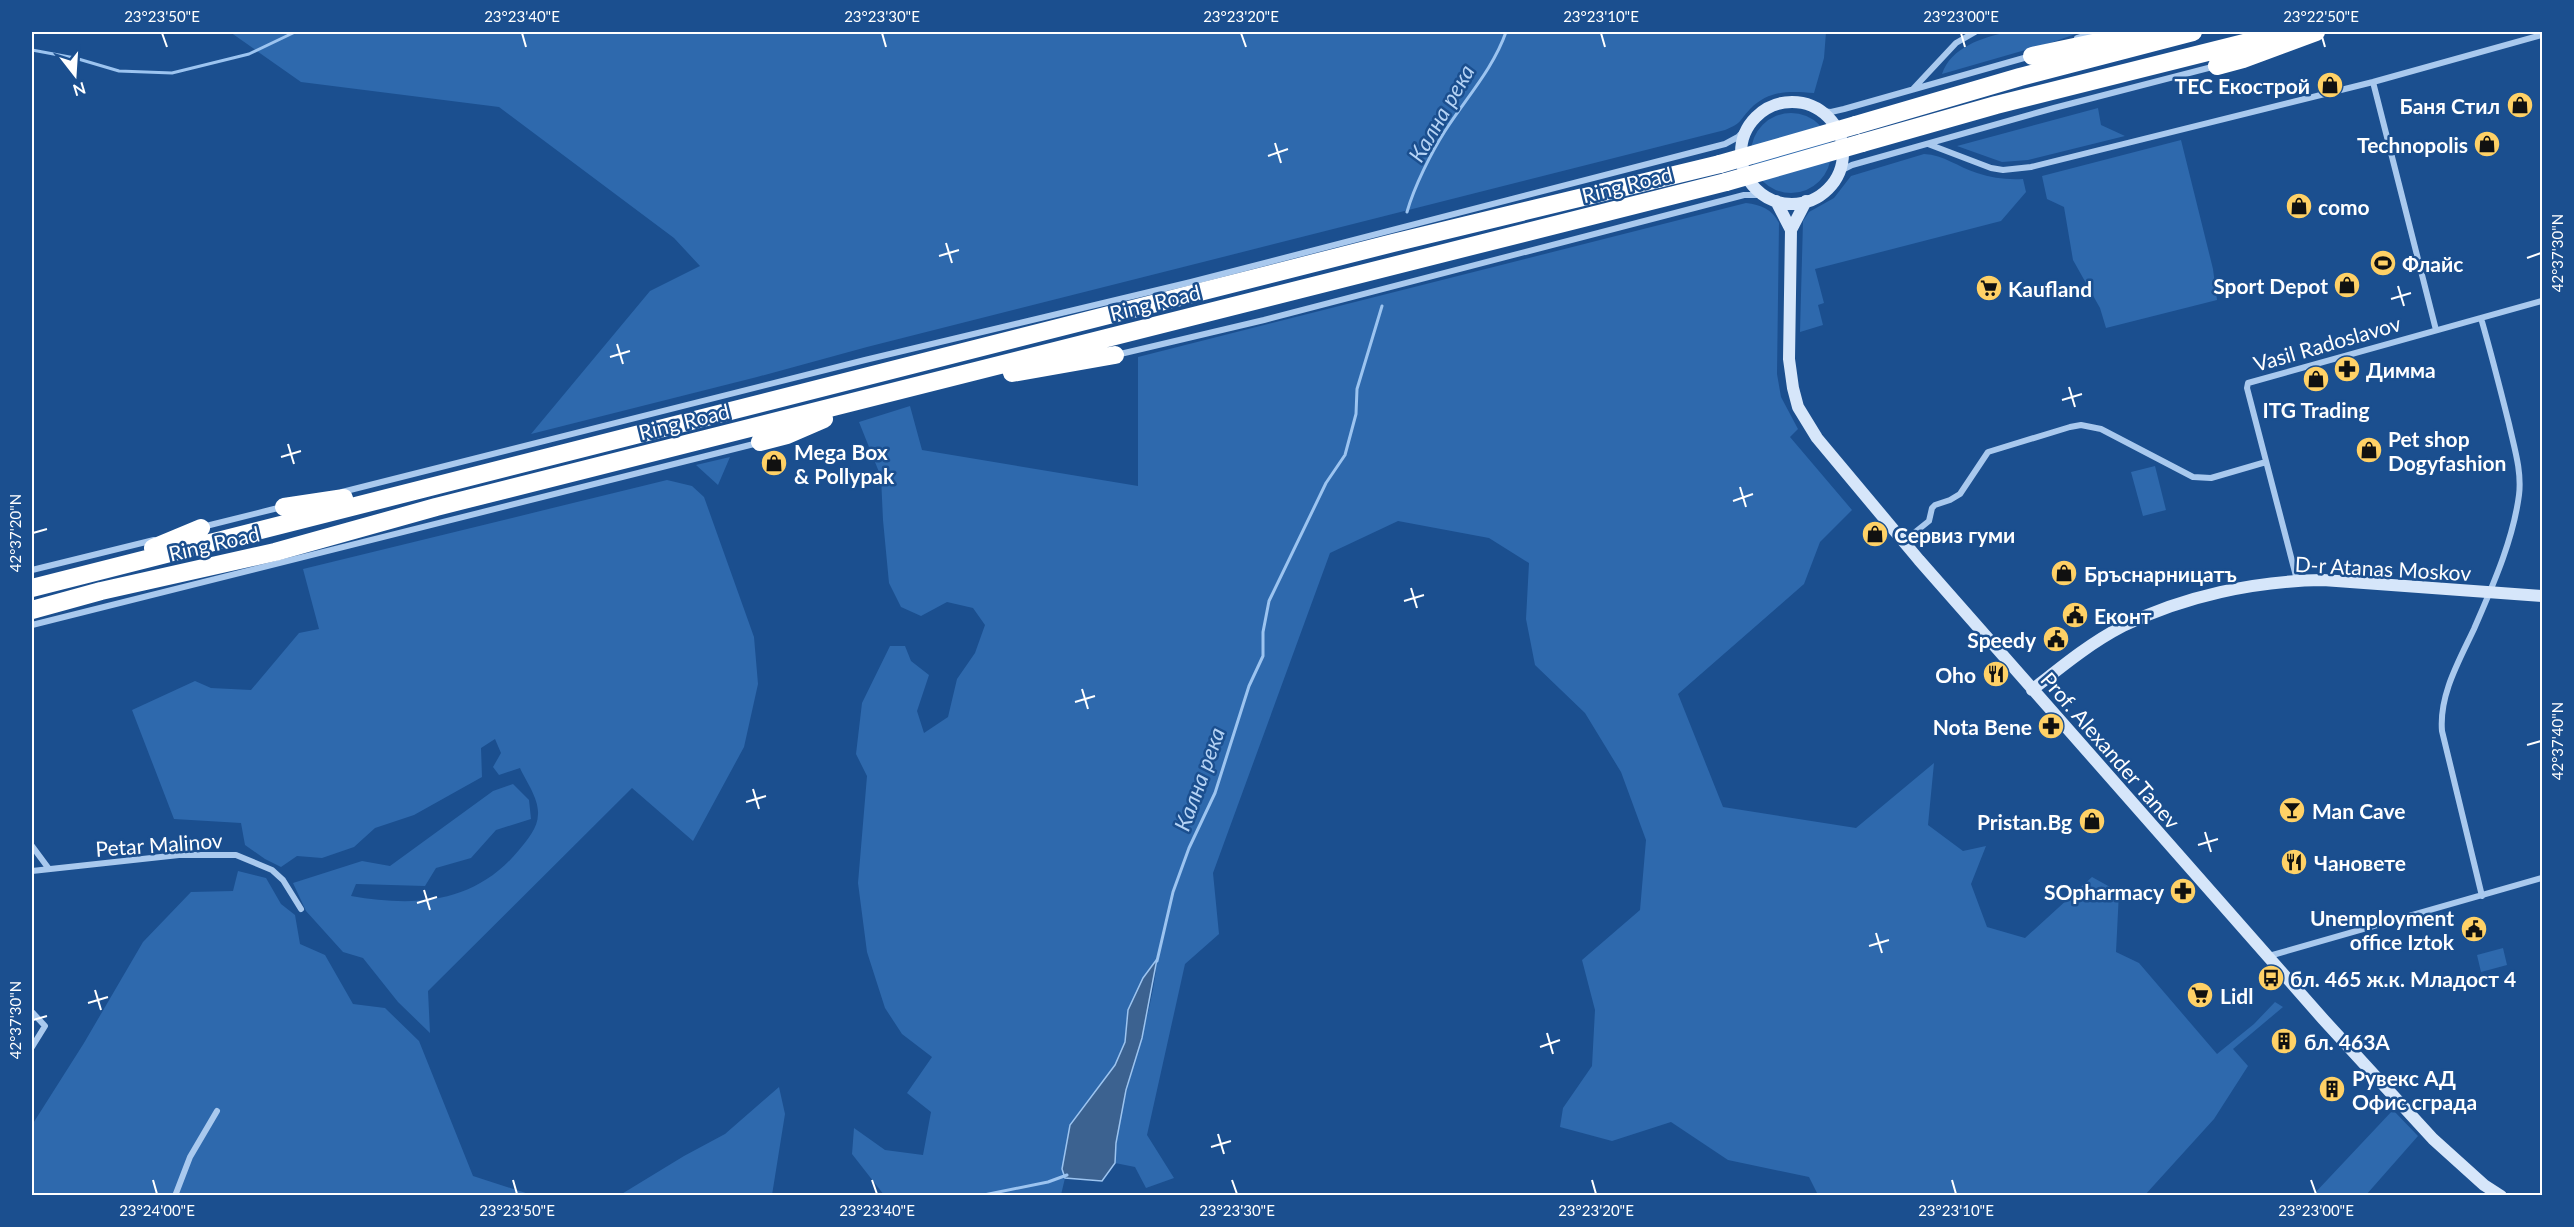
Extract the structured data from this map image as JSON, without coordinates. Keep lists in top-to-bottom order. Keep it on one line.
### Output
{"streets":{"highway":["Ring Road"],"street":["Vasil Radoslavov","D-r Atanas Moskov","Prof. Alexander Tanev","Petar Malinov"]},"crossings":[["Ring Road","Prof. Alexander Tanev"],["Vasil Radoslavov","D-r Atanas Moskov"],["D-r Atanas Moskov","Prof. Alexander Tanev"]],"water":["Кална река"],"places":{"shop":["ТЕС Екострой","Баня Стил","Technopolis","como","Sport Depot","ITG Trading","Pet shop Dogyfashion","Mega Box & Pollypak","Сервиз гуми","Бръснарницатъ","Pristan.Bg"],"sports":["Флайс"],"supermarket":["Kaufland","Lidl"],"pharmacy":["Димма","Nota Bene","SOpharmacy"],"public building":["Еконт","Speedy","Unemployment office Iztok"],"restaurant":["Oho","Чановете"],"bar":["Man Cave"],"bus stop":["бл. 465 ж.к. Младост 4"],"building":["бл. 463А","Рувекс АД Офис сграда"]},"north":"bottom","coordinates":["23°23'50\"E","23°23'40\"E","23°23'30\"E","23°23'20\"E","23°23'10\"E","23°23'00\"E","23°22'50\"E","42°37'30\"N","42°37'20\"N","42°37'40\"N","23°24'00\"E"]}
